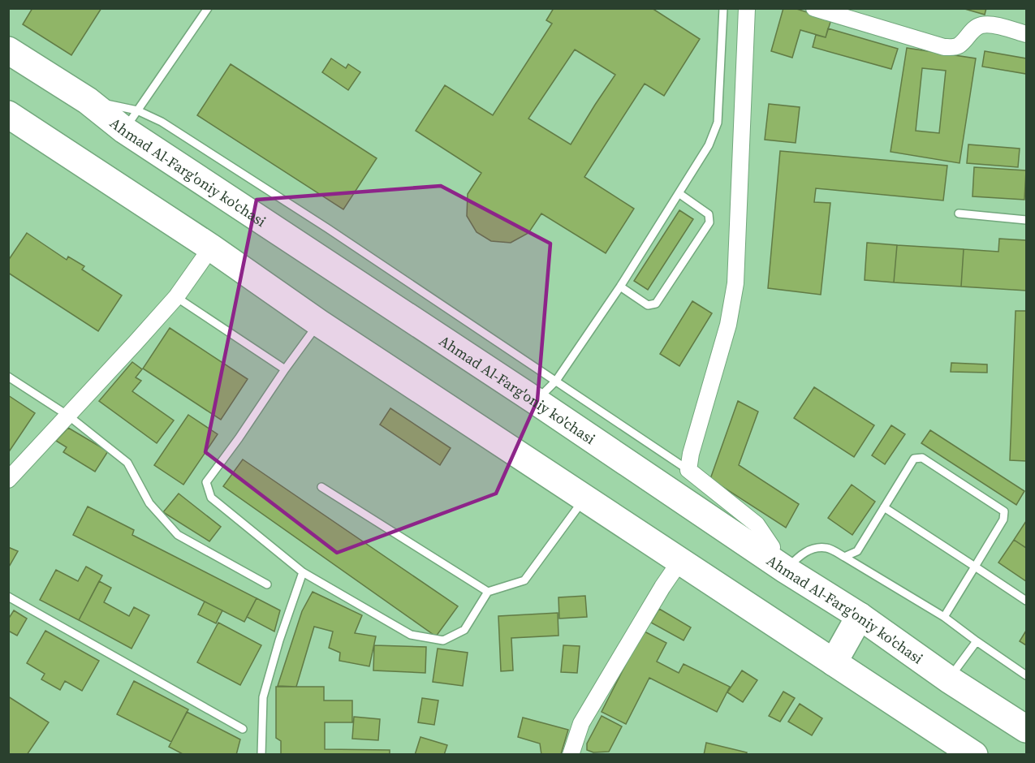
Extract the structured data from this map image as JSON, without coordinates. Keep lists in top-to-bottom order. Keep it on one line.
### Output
{"streets":{"highway":["Ahmad Al-Farg'oniy ko'chasi"]}}
